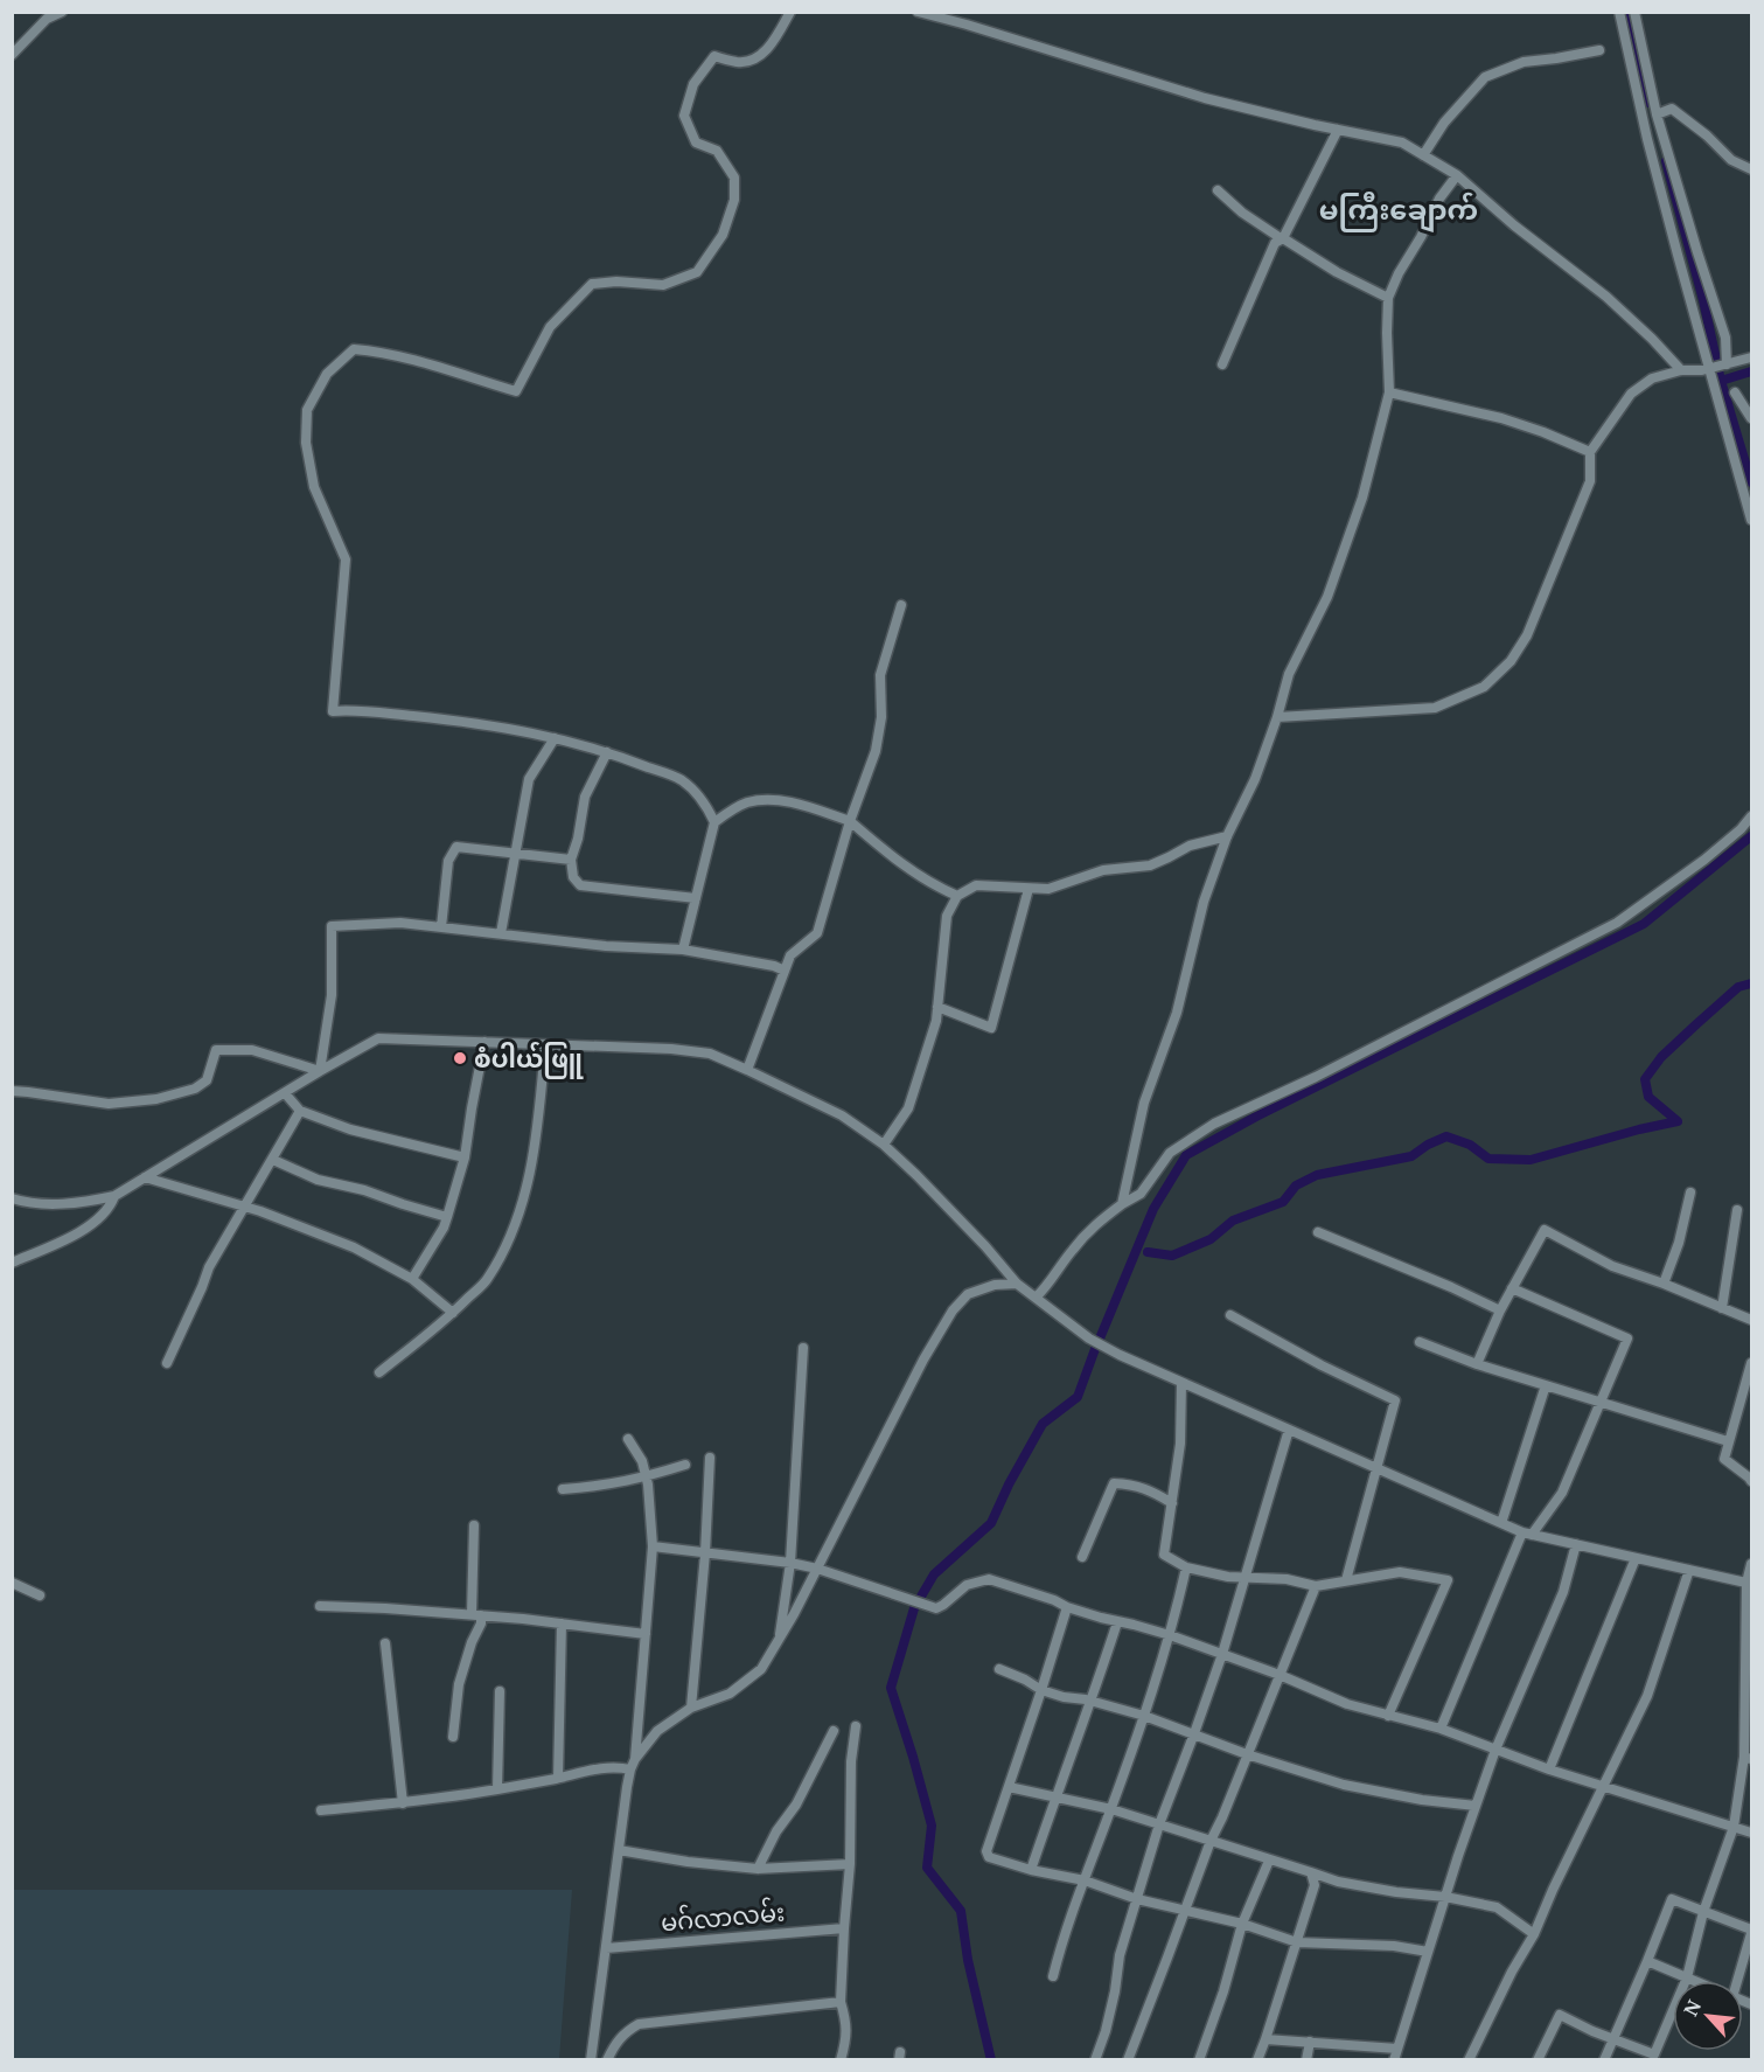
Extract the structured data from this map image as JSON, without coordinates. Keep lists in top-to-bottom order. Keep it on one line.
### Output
{"streets":{"street":["မဂ်လာလမ်း"]},"districts":["မကြီးချောက်"],"places":["စံပါယ်ဖြူ"],"north":"top left"}
